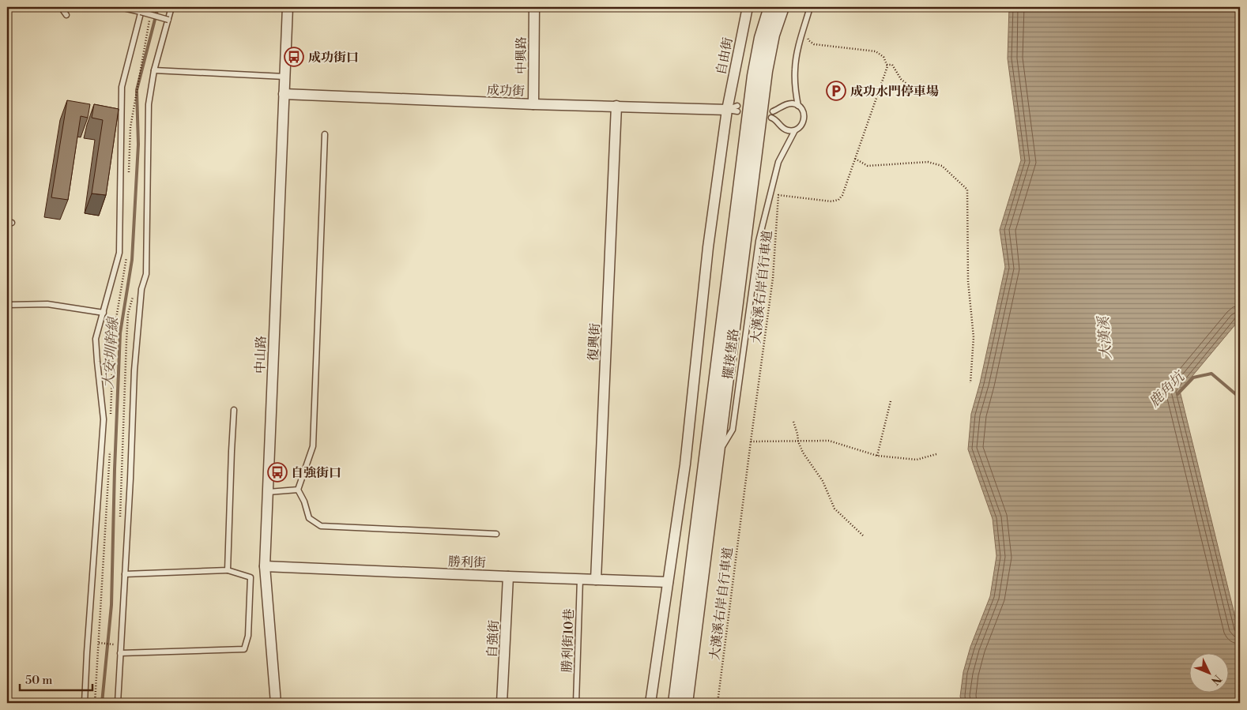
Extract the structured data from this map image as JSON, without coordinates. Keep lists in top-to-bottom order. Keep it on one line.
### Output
{"streets":{"street":["中興路","自由街","成功街","復興街","擺接堡路","中山路","勝利街","自強街"],"lane":["勝利街10巷"],"path":["大漢溪右岸自行車道"]},"crossings":[["中興路","成功街"],["自由街","成功街"],["自由街","勝利街"],["成功街","復興街"],["成功街","中山路"],["復興街","勝利街"],["中山路","勝利街"],["勝利街","自強街"],["勝利街","勝利街10巷"]],"water":["大漢溪","大安圳幹線","鹿角坑"],"places":{"bus stop":["成功街口","自強街口"],"parking":["成功水門停車場"]},"scale_bar":"50 m","north":"bottom right"}
